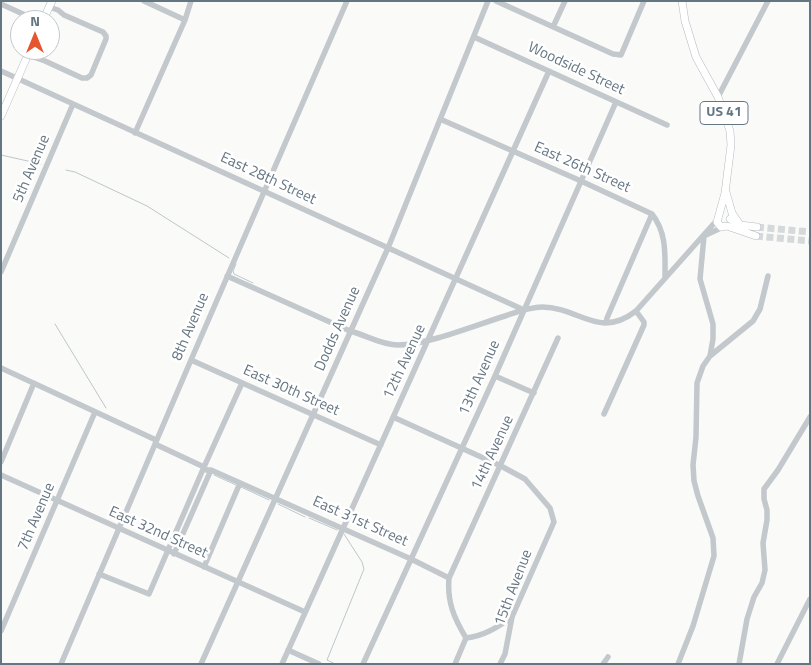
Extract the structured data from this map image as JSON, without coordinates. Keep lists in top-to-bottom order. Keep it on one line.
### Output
{"streets":{"main road":["US 41"],"street":["Woodside Street","East 26th Street","5th Avenue","East 28th Street","8th Avenue","Dodds Avenue","12th Avenue","13th Avenue","East 30th Street","14th Avenue","7th Avenue","East 31st Street","East 32nd Street","15th Avenue"]},"crossings":[["Woodside Street","Dodds Avenue"],["Woodside Street","12th Avenue"],["Woodside Street","13th Avenue"],["East 26th Street","Dodds Avenue"],["East 26th Street","12th Avenue"],["East 26th Street","13th Avenue"],["5th Avenue","East 28th Street"],["East 28th Street","8th Avenue"],["East 28th Street","Dodds Avenue"],["East 28th Street","12th Avenue"],["East 28th Street","13th Avenue"],["8th Avenue","East 30th Street"],["8th Avenue","East 31st Street"],["8th Avenue","East 32nd Street"],["Dodds Avenue","East 30th Street"],["Dodds Avenue","East 31st Street"],["Dodds Avenue","East 32nd Street"],["12th Avenue","East 30th Street"],["12th Avenue","East 31st Street"],["12th Avenue","East 32nd Street"],["13th Avenue","East 31st Street"],["14th Avenue","East 31st Street"],["14th Avenue","15th Avenue"],["7th Avenue","East 31st Street"],["7th Avenue","East 32nd Street"]],"north":"top"}
